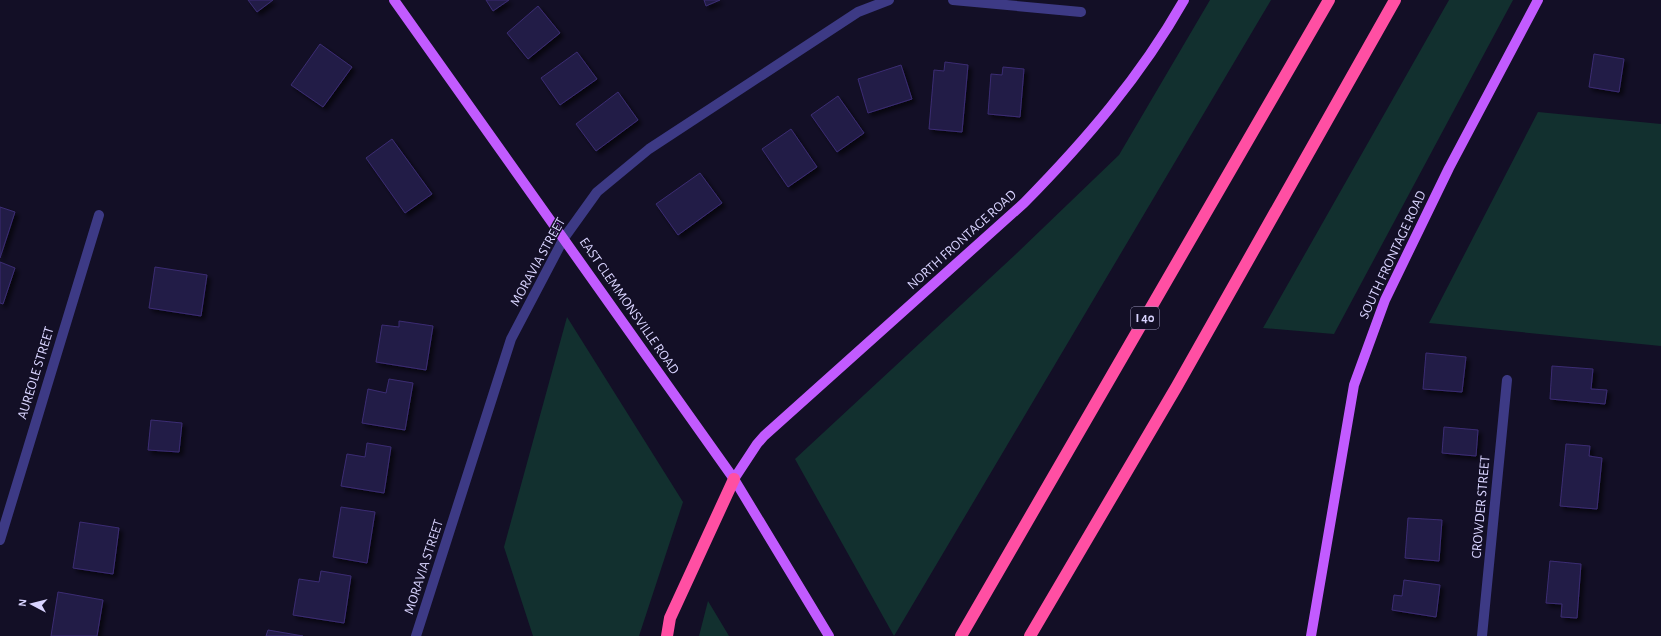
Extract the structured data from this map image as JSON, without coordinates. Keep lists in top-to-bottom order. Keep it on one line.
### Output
{"streets":{"highway":["I 40"],"main road":["NORTH FRONTAGE ROAD","SOUTH FRONTAGE ROAD","EAST CLEMMONSVILLE ROAD"],"street":["MORAVIA STREET","AUREOLE STREET","CROWDER STREET"]},"crossings":[["NORTH FRONTAGE ROAD","EAST CLEMMONSVILLE ROAD"],["MORAVIA STREET","EAST CLEMMONSVILLE ROAD"]],"north":"left"}
